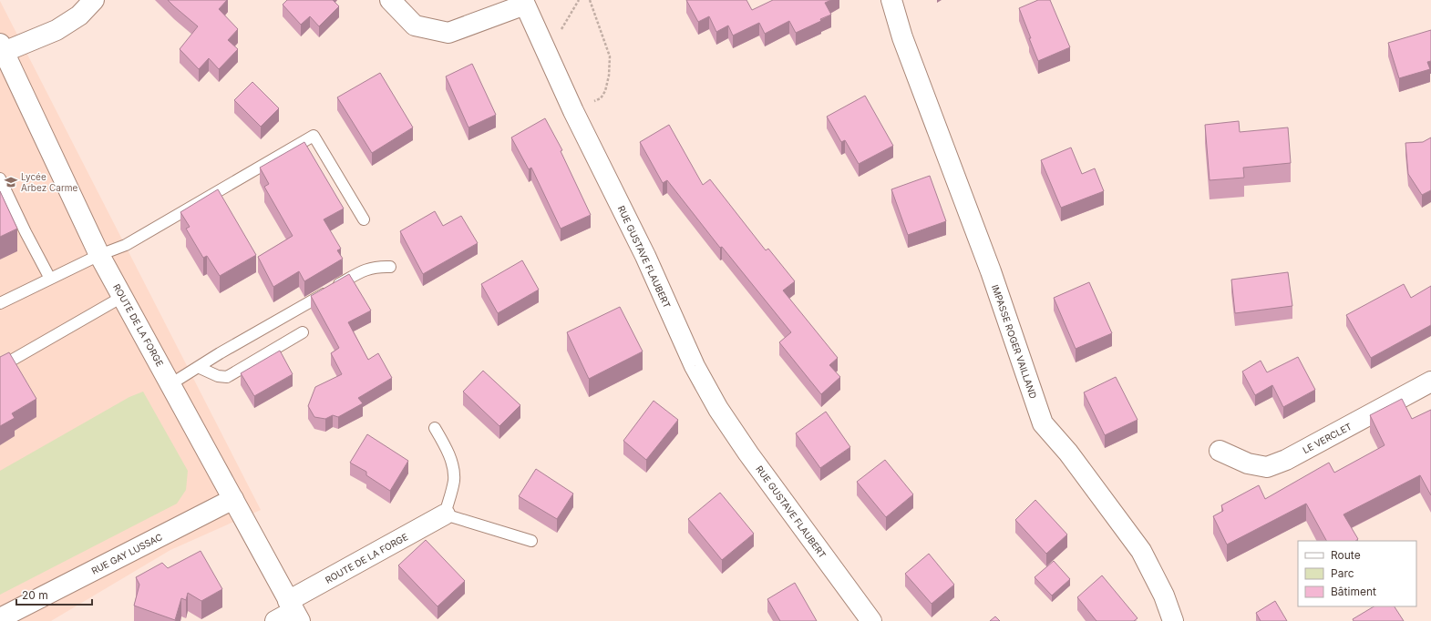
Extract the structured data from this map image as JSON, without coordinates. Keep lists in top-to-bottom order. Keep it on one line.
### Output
{"streets":{"street":["RUE GUSTAVE FLAUBERT","ROUTE DE LA FORGE","IMPASSE ROGER VAILLAND","LE VERCLET","RUE GAY LUSSAC"]},"crossings":[["ROUTE DE LA FORGE","RUE GAY LUSSAC"]],"places":{"school or university":["Lycée Arbez Carme"]},"legend":["Route","Parc","Bâtiment"],"scale_bar":"20 m"}
